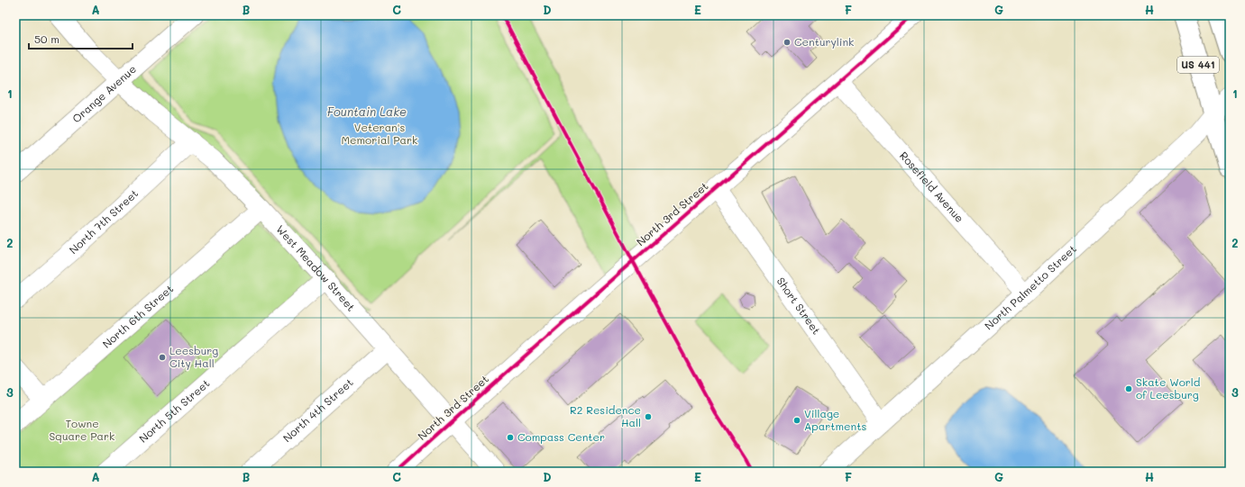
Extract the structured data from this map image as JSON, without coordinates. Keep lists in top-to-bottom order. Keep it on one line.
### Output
{"streets":{"main road":["US 441"],"street":["Orange Avenue","Rosefield Avenue","North 3rd Street","North 7th Street","West Meadow Street","North Palmetto Street","Short Street","North 6th Street","North 4th Street","North 5th Street"]},"crossings":[["US 441","North Palmetto Street"],["Orange Avenue","West Meadow Street"],["Rosefield Avenue","North 3rd Street"],["Rosefield Avenue","North Palmetto Street"],["North 3rd Street","West Meadow Street"],["North 3rd Street","Short Street"],["North 7th Street","West Meadow Street"],["West Meadow Street","North 6th Street"],["West Meadow Street","North 4th Street"],["West Meadow Street","North 5th Street"],["North Palmetto Street","Short Street"]],"water":["Fountain Lake"],"parks":["Veteran's Memorial Park","Towne Square Park"],"places":["Centurylink","Leesburg City Hall","Skate World of Leesburg","R2 Residence Hall","Village Apartments","Compass Center"],"scale_bar":"50 m","grid":{"columns":["A","B","C","D","E","F","G","H"],"rows":["1","2","3"]}}
